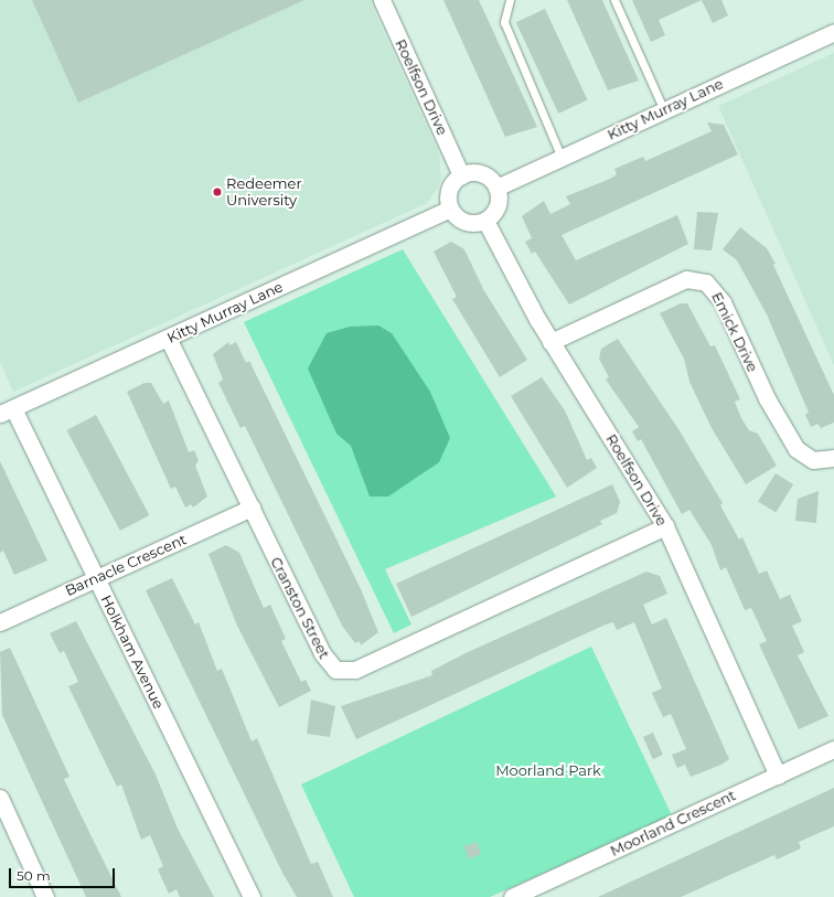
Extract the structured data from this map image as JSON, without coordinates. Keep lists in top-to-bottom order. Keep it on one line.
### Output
{"streets":{"street":["Roelfson Drive","Kitty Murray Lane","Emick Drive","Barnacle Crescent","Cranston Street","Holkham Avenue","Moorland Crescent"]},"crossings":[["Roelfson Drive","Kitty Murray Lane"],["Roelfson Drive","Emick Drive"],["Roelfson Drive","Cranston Street"],["Roelfson Drive","Moorland Crescent"],["Kitty Murray Lane","Cranston Street"],["Kitty Murray Lane","Holkham Avenue"],["Barnacle Crescent","Cranston Street"],["Barnacle Crescent","Holkham Avenue"]],"parks":["Moorland Park"],"places":["Redeemer University"],"scale_bar":"50 m"}
